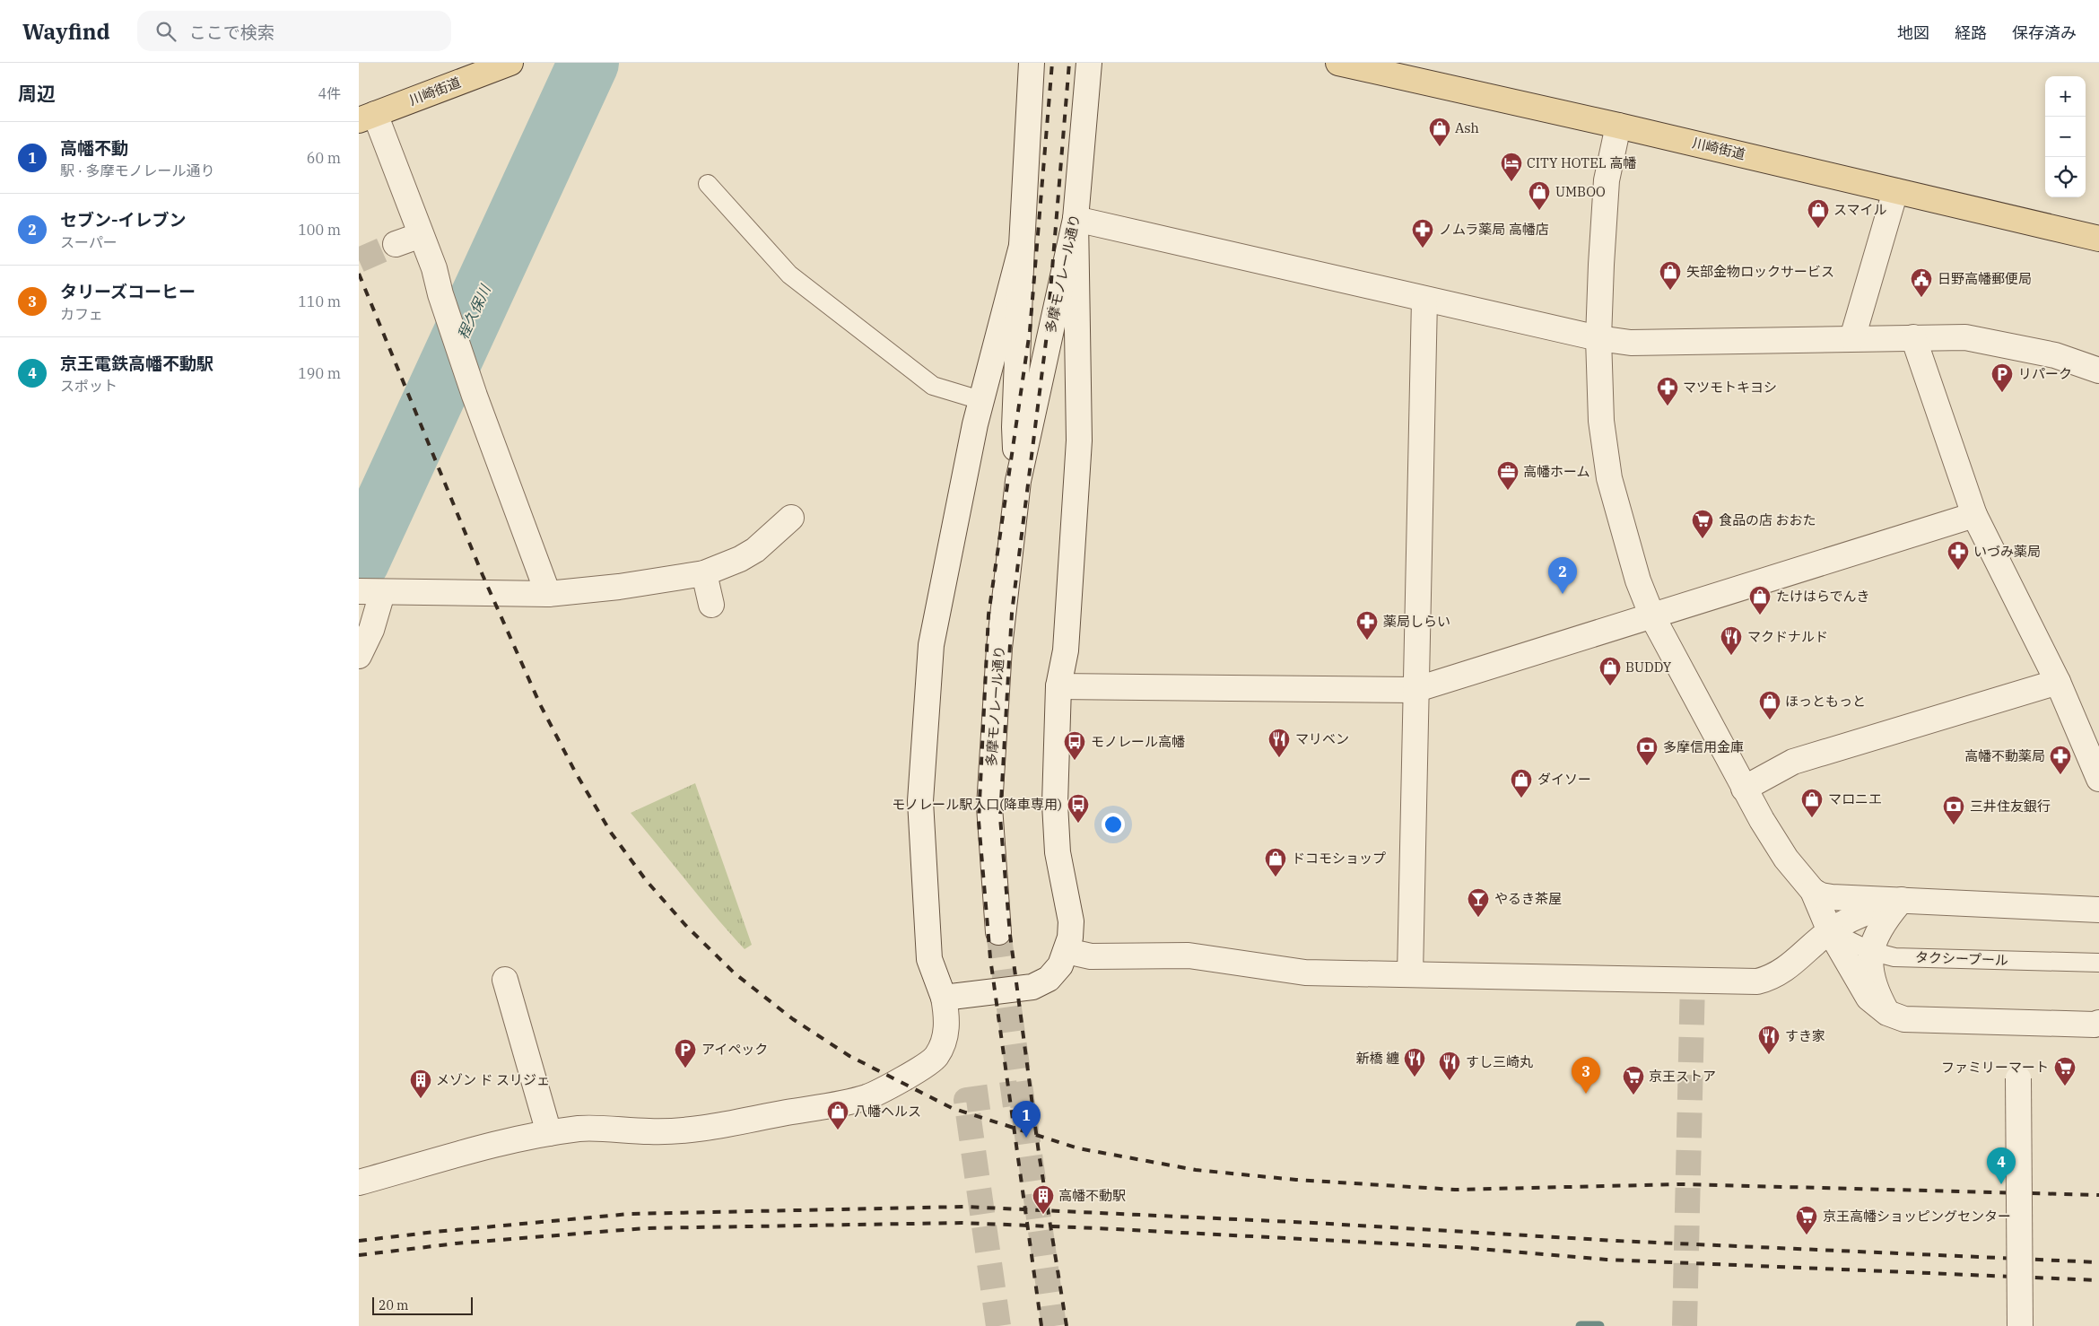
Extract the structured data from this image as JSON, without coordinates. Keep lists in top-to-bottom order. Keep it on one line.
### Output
{"streets":{"main road":["川崎街道"],"street":["多摩モノレール通り"],"lane":["タクシープール"]},"water":["程久保川"],"places":{"shop":["Ash","UMBOO","スマイル","矢部金物ロックサービス","たけはらでんき","BUDDY","ほっともっと","ダイソー","マロニエ","ドコモショップ","八幡ヘルス"],"hotel":["CITY HOTEL 高幡"],"pharmacy":["ノムラ薬局 高幡店","マツモトキヨシ","いづみ薬局","薬局しらい","高幡不動薬局"],"public building":["日野高幡郵便局"],"parking":["リパーク","アイペック"],"office":["高幡ホーム"],"supermarket":["食品の店 おおた","ファミリーマート","京王ストア","京王高幡ショッピングセンター"],"restaurant":["マクドナルド","マリベン","すき家","新橋 纏","すし三崎丸"],"bus stop":["モノレール高幡","モノレール駅入口(降車専用)"],"bank":["多摩信用金庫","三井住友銀行"],"bar":["やるき茶屋"],"building":["メゾン ド スリジェ","高幡不動駅"]},"scale_bar":"20 m","page":{"header":"Wayfind","search":"ここで検索","nav":["地図","経路","保存済み"],"heading":["周辺","4件"],"map_buttons":["+","−"],"list":[{"mark":"1","name":"高幡不動","note":"駅 · 多摩モノレール通り","value":"60 m"},{"mark":"2","name":"セブン-イレブン","note":"スーパー","value":"100 m"},{"mark":"3","name":"タリーズコーヒー","note":"カフェ","value":"110 m"},{"mark":"4","name":"京王電鉄高幡不動駅","note":"スポット","value":"190 m"}],"pins":["2","3","1","4"],"scale":"20 m"}}
